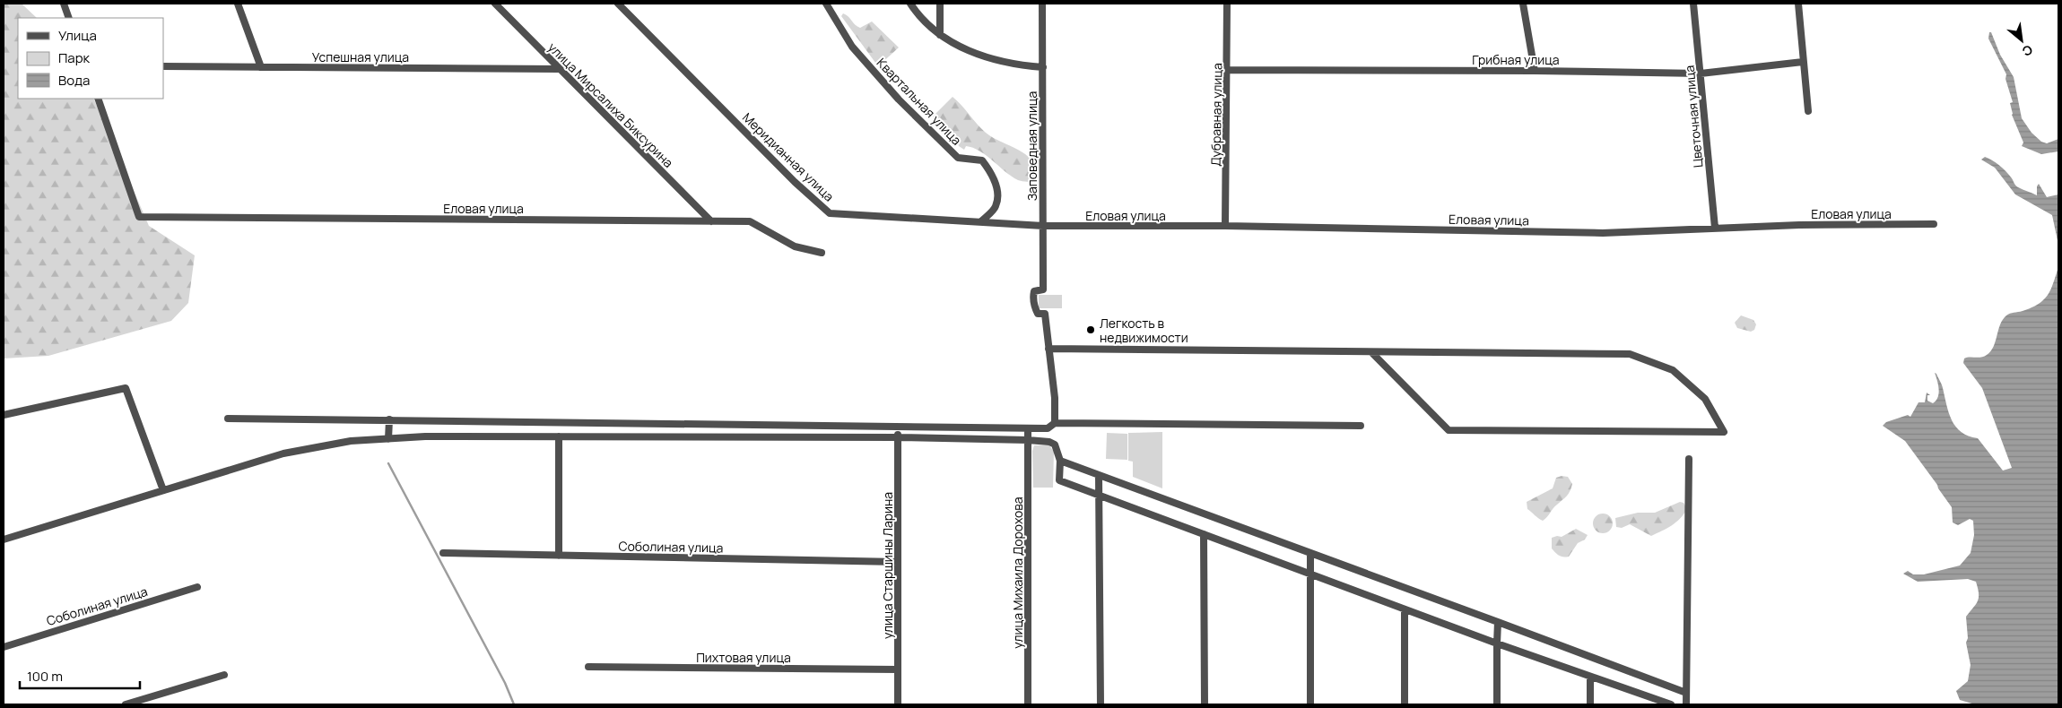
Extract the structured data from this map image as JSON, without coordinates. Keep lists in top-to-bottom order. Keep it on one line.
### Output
{"streets":{"street":["Успешная улица","Грибная улица","Квартальная улица","улица Мирсалиха Биксурина","Дубравная улица","Цветочная улица","Заповедная улица","Меридианная улица","Еловая улица","Соболиная улица","улица Старшины Ларина","улица Михаила Дорохова","Пихтовая улица"]},"crossings":[["Успешная улица","улица Мирсалиха Биксурина"],["Грибная улица","Дубравная улица"],["Грибная улица","Цветочная улица"],["Квартальная улица","Меридианная улица"],["улица Мирсалиха Биксурина","Еловая улица"],["Дубравная улица","Еловая улица"],["Цветочная улица","Еловая улица"],["Заповедная улица","Меридианная улица"],["Заповедная улица","Еловая улица"],["Меридианная улица","Еловая улица"],["Соболиная улица","улица Старшины Ларина"],["улица Старшины Ларина","Пихтовая улица"]],"places":["Легкость в недвижимости"],"legend":["Улица","Парк","Вода"],"scale_bar":"100 m","north":"bottom right"}
